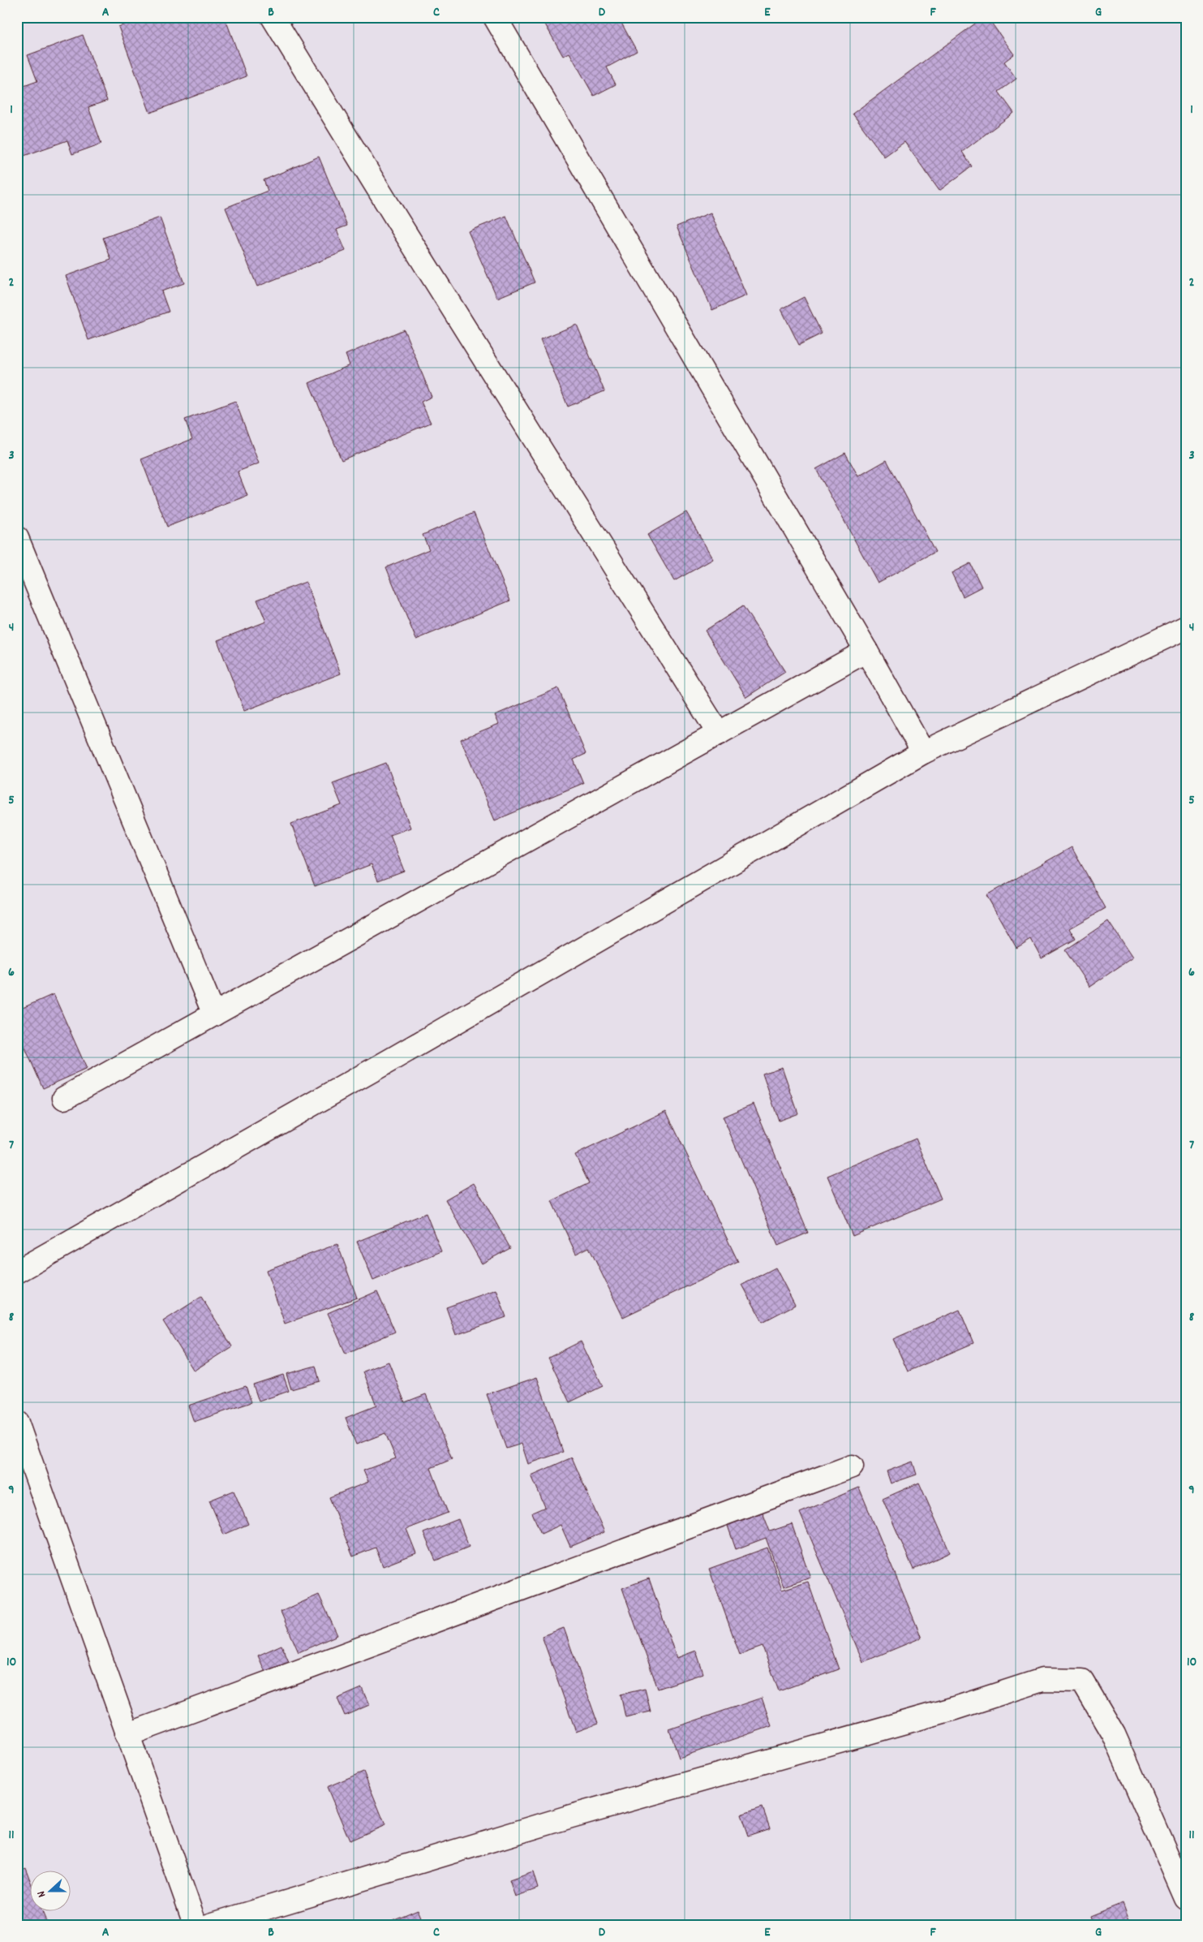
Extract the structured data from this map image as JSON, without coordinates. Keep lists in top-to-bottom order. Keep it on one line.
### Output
{"north":"left","grid":{"columns":["A","B","C","D","E","F","G"],"rows":["1","2","3","4","5","6","7","8","9","10","11"]}}
